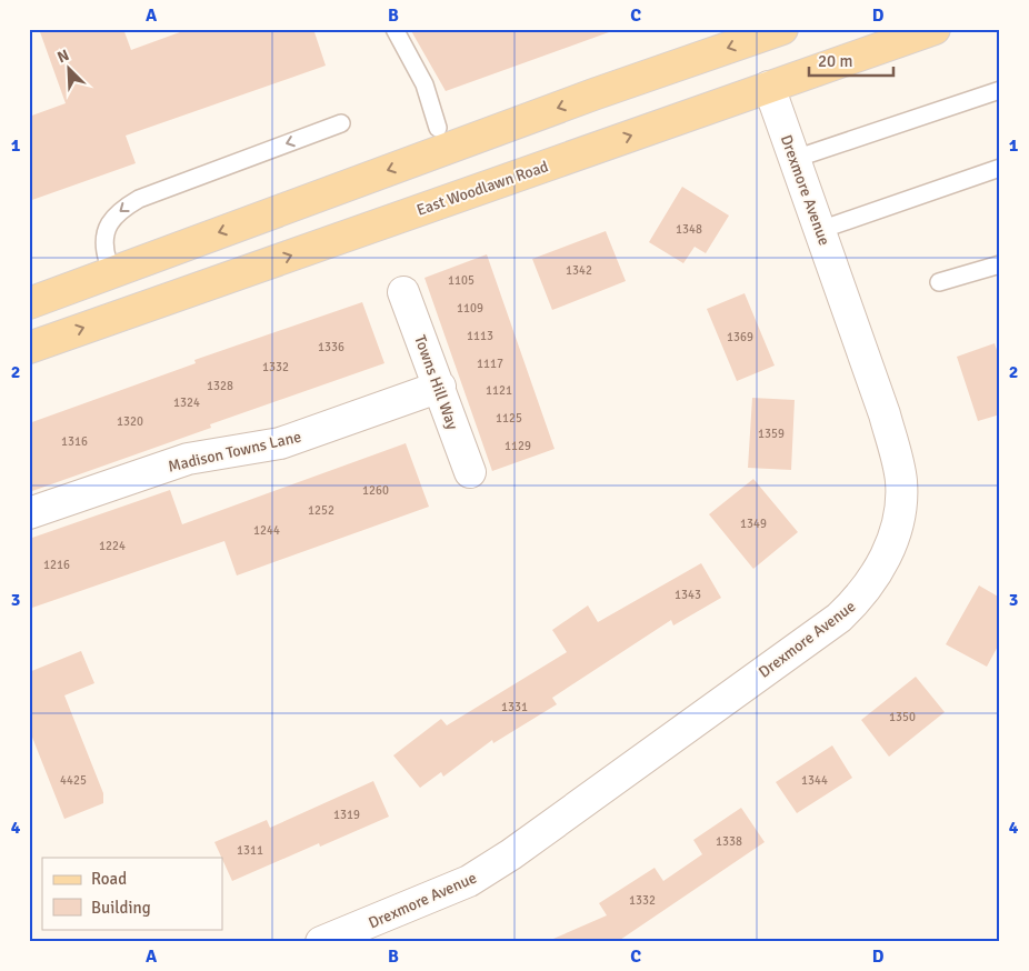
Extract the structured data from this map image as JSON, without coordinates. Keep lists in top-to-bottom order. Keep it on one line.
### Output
{"streets":{"main road":["East Woodlawn Road"],"street":["Drexmore Avenue","Towns Hill Way","Madison Towns Lane"]},"crossings":[["East Woodlawn Road","Drexmore Avenue"],["Towns Hill Way","Madison Towns Lane"]],"house_numbers":["1348","1342","1105","1109","1113","1369","1336","1117","1332","1328","1121","1324","1125","1320","1359","1316","1129","1260","1252","1349","1244","1224","1216","1343","1331","1350","4425","1344","1319","1338","1311","1332"],"legend":["Road","Building"],"scale_bar":"20 m","north":"top left","grid":{"columns":["A","B","C","D"],"rows":["1","2","3","4"]}}
